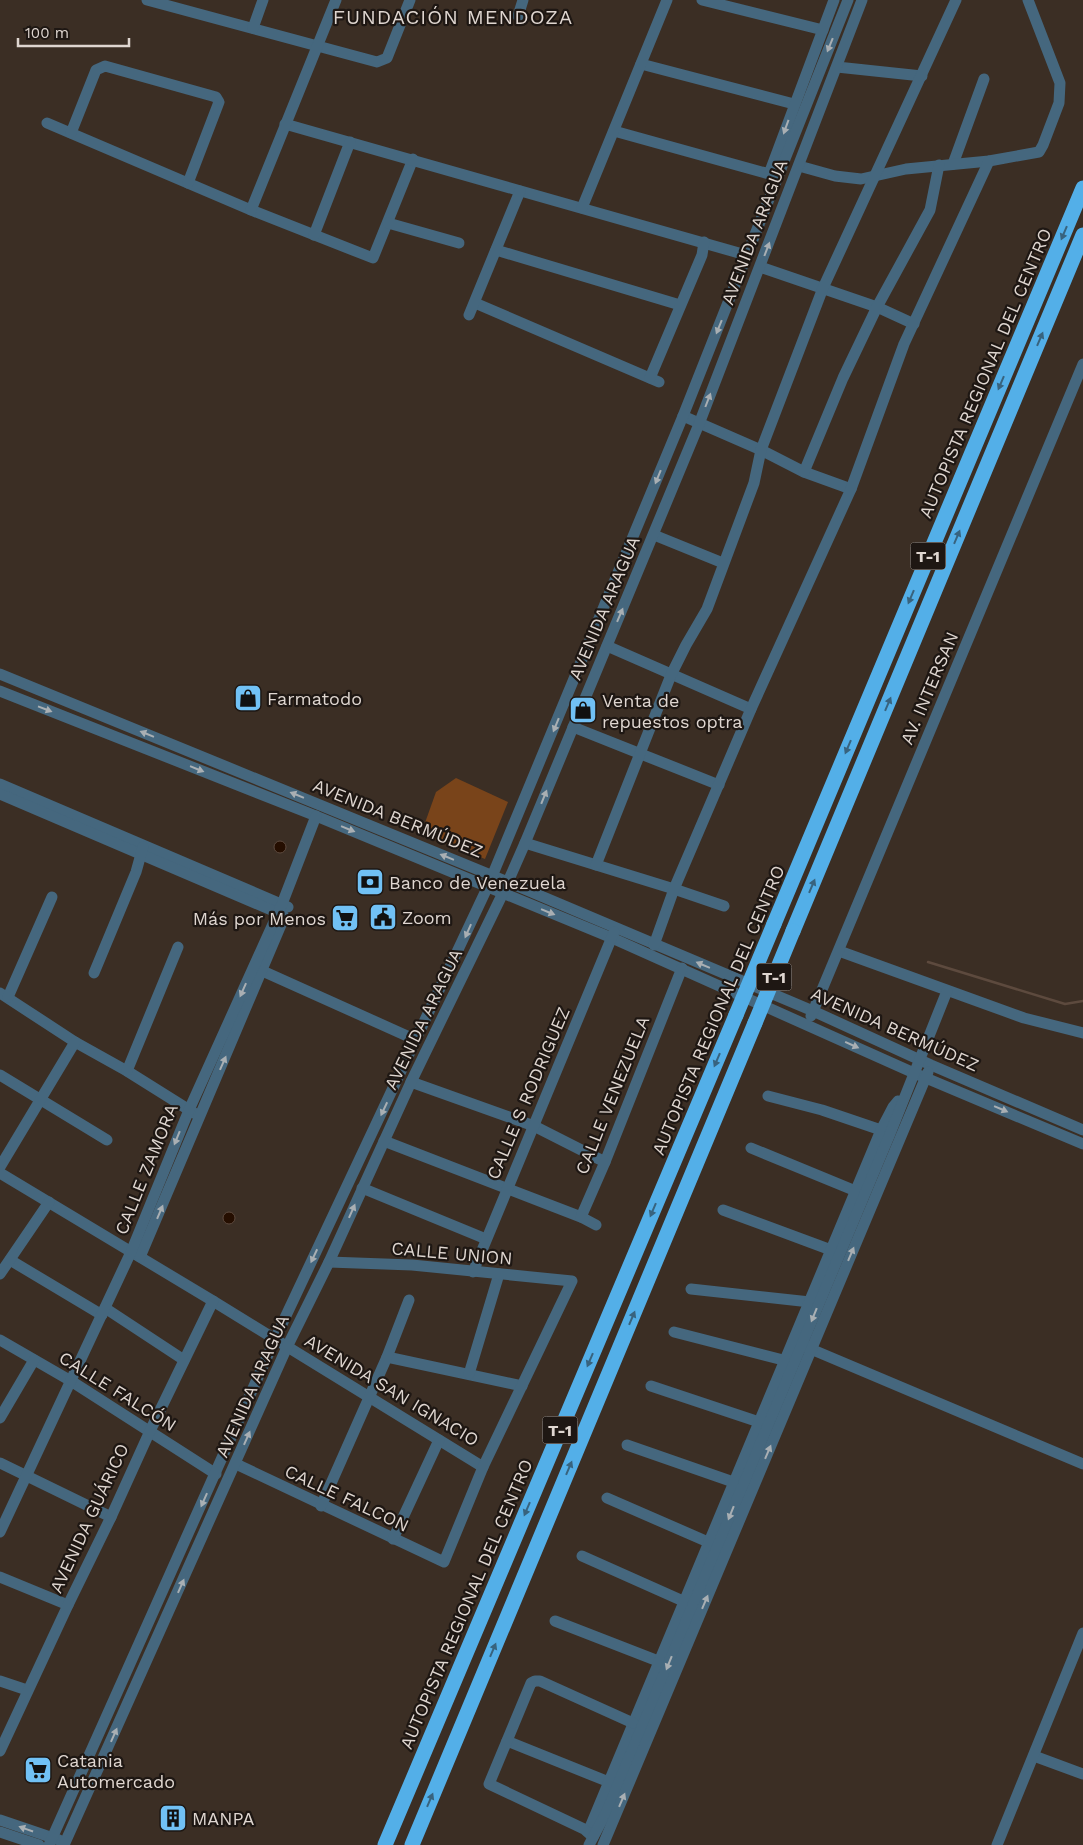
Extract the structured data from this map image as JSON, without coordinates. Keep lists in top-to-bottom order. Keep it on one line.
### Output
{"streets":{"highway":["AUTOPISTA REGIONAL DEL CENTRO","T-1"],"street":["AVENIDA ARAGUA","AV. INTERSAN","AVENIDA BERMÚDEZ","CALLE S RODRIGUEZ","CALLE VENEZUELA","CALLE ZAMORA","CALLE UNION","AVENIDA SAN IGNACIO","CALLE FALCÓN","CALLE FALCON","AVENIDA GUÁRICO"]},"crossings":[["AVENIDA ARAGUA","AVENIDA BERMÚDEZ"],["AVENIDA ARAGUA","CALLE UNION"],["AVENIDA ARAGUA","AVENIDA SAN IGNACIO"],["AVENIDA ARAGUA","CALLE FALCÓN"],["AVENIDA ARAGUA","CALLE FALCON"],["AV. INTERSAN","AVENIDA BERMÚDEZ"],["AVENIDA BERMÚDEZ","CALLE S RODRIGUEZ"],["AVENIDA BERMÚDEZ","CALLE VENEZUELA"],["AVENIDA BERMÚDEZ","CALLE ZAMORA"],["CALLE S RODRIGUEZ","CALLE UNION"],["CALLE ZAMORA","AVENIDA SAN IGNACIO"],["CALLE ZAMORA","CALLE FALCÓN"],["AVENIDA SAN IGNACIO","CALLE FALCON"],["AVENIDA SAN IGNACIO","AVENIDA GUÁRICO"],["CALLE FALCÓN","AVENIDA GUÁRICO"]],"districts":["FUNDACIÓN MENDOZA"],"places":{"shop":["Farmatodo","Venta de repuestos optra"],"bank":["Banco de Venezuela"],"public building":["Zoom"],"supermarket":["Más por Menos","Catania Automercado"],"building":["MANPA"]},"scale_bar":"100 m"}
